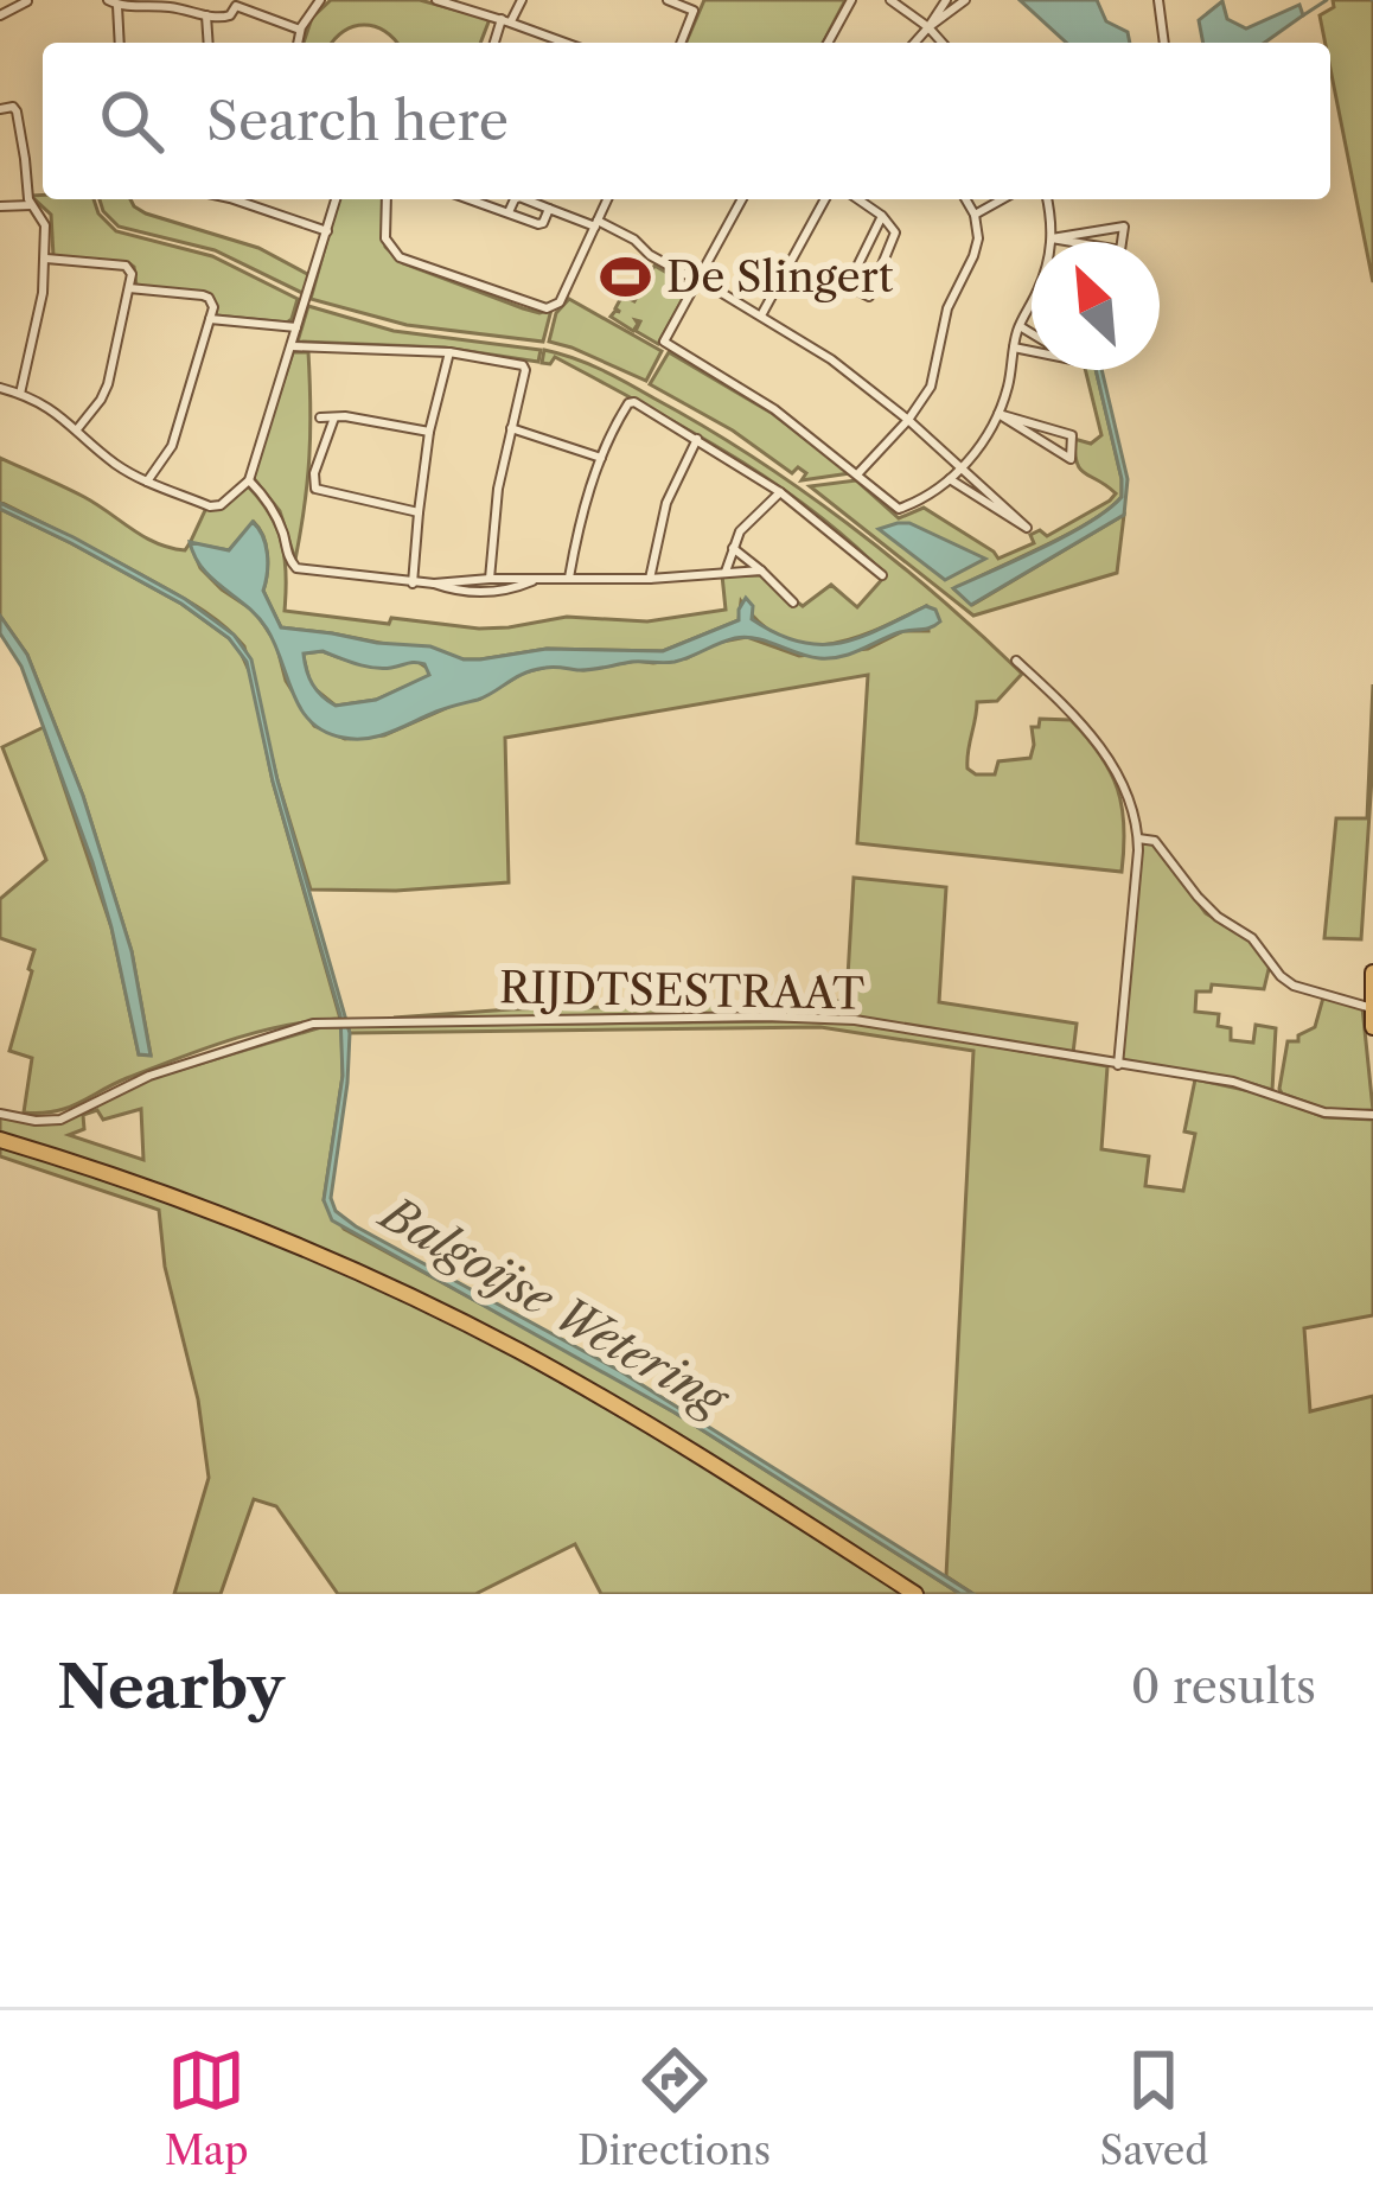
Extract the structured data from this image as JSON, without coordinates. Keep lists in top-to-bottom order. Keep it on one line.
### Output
{"streets":{"street":["RIJDTSESTRAAT"]},"water":["Balgoijse Wetering"],"places":{"sports":["De Slingert"]},"north":"top left","page":{"search":"Search here","heading":["Nearby","0 results"],"nav":["Map","Directions","Saved"]}}
